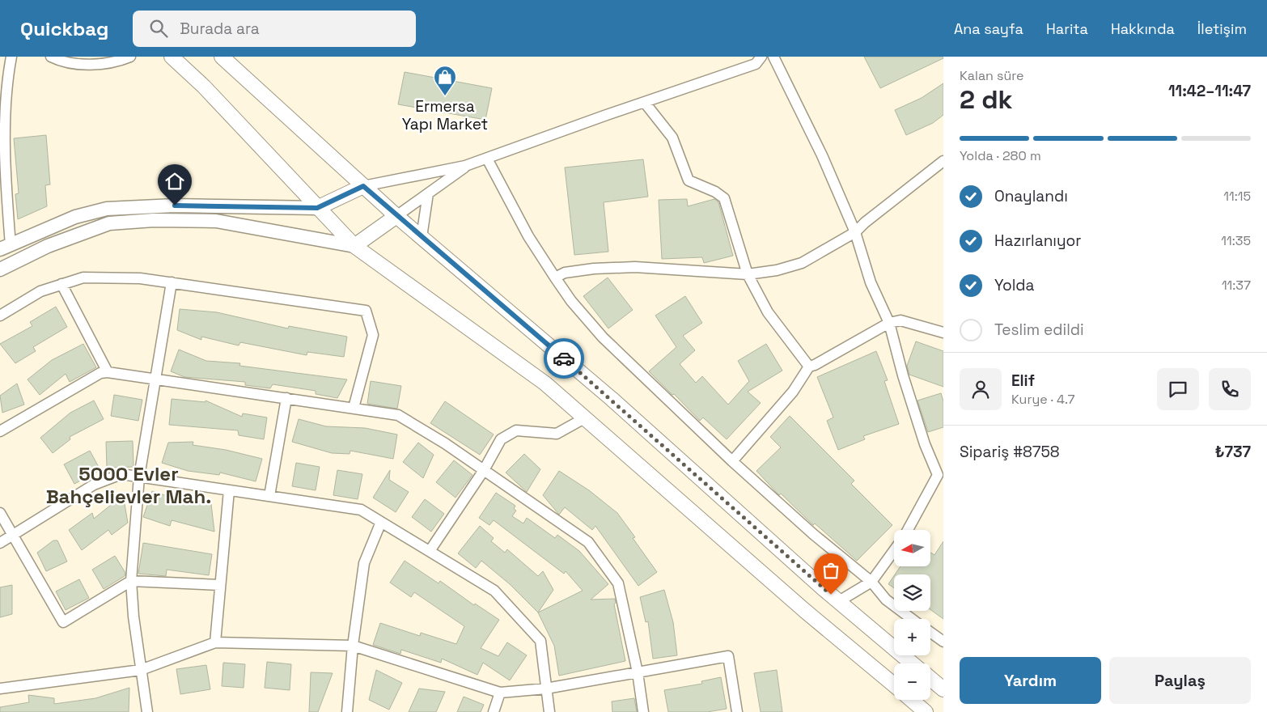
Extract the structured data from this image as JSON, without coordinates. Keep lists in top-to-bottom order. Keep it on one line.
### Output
{"districts":["5000 Evler Bahçelievler Mah."],"places":{"shop":["Ermersa Yapı Market"]},"north":"left","page":{"header":"Quickbag","search":"Burada ara","nav":["Ana sayfa","Harita","Hakkında","İletişim"],"heading":["2 dk","Kalan süre","11:42–11:47"],"panel":["Elif","Kurye · 4.7","Sipariş #8758","₺737"],"bar":"Yolda · 280 m","list":[["Onaylandı","11:15"],["Hazırlanıyor","11:35"],["Yolda","11:37"],"Teslim edildi"],"map_buttons":["+","−"],"buttons":["Yardım","Paylaş"]}}
